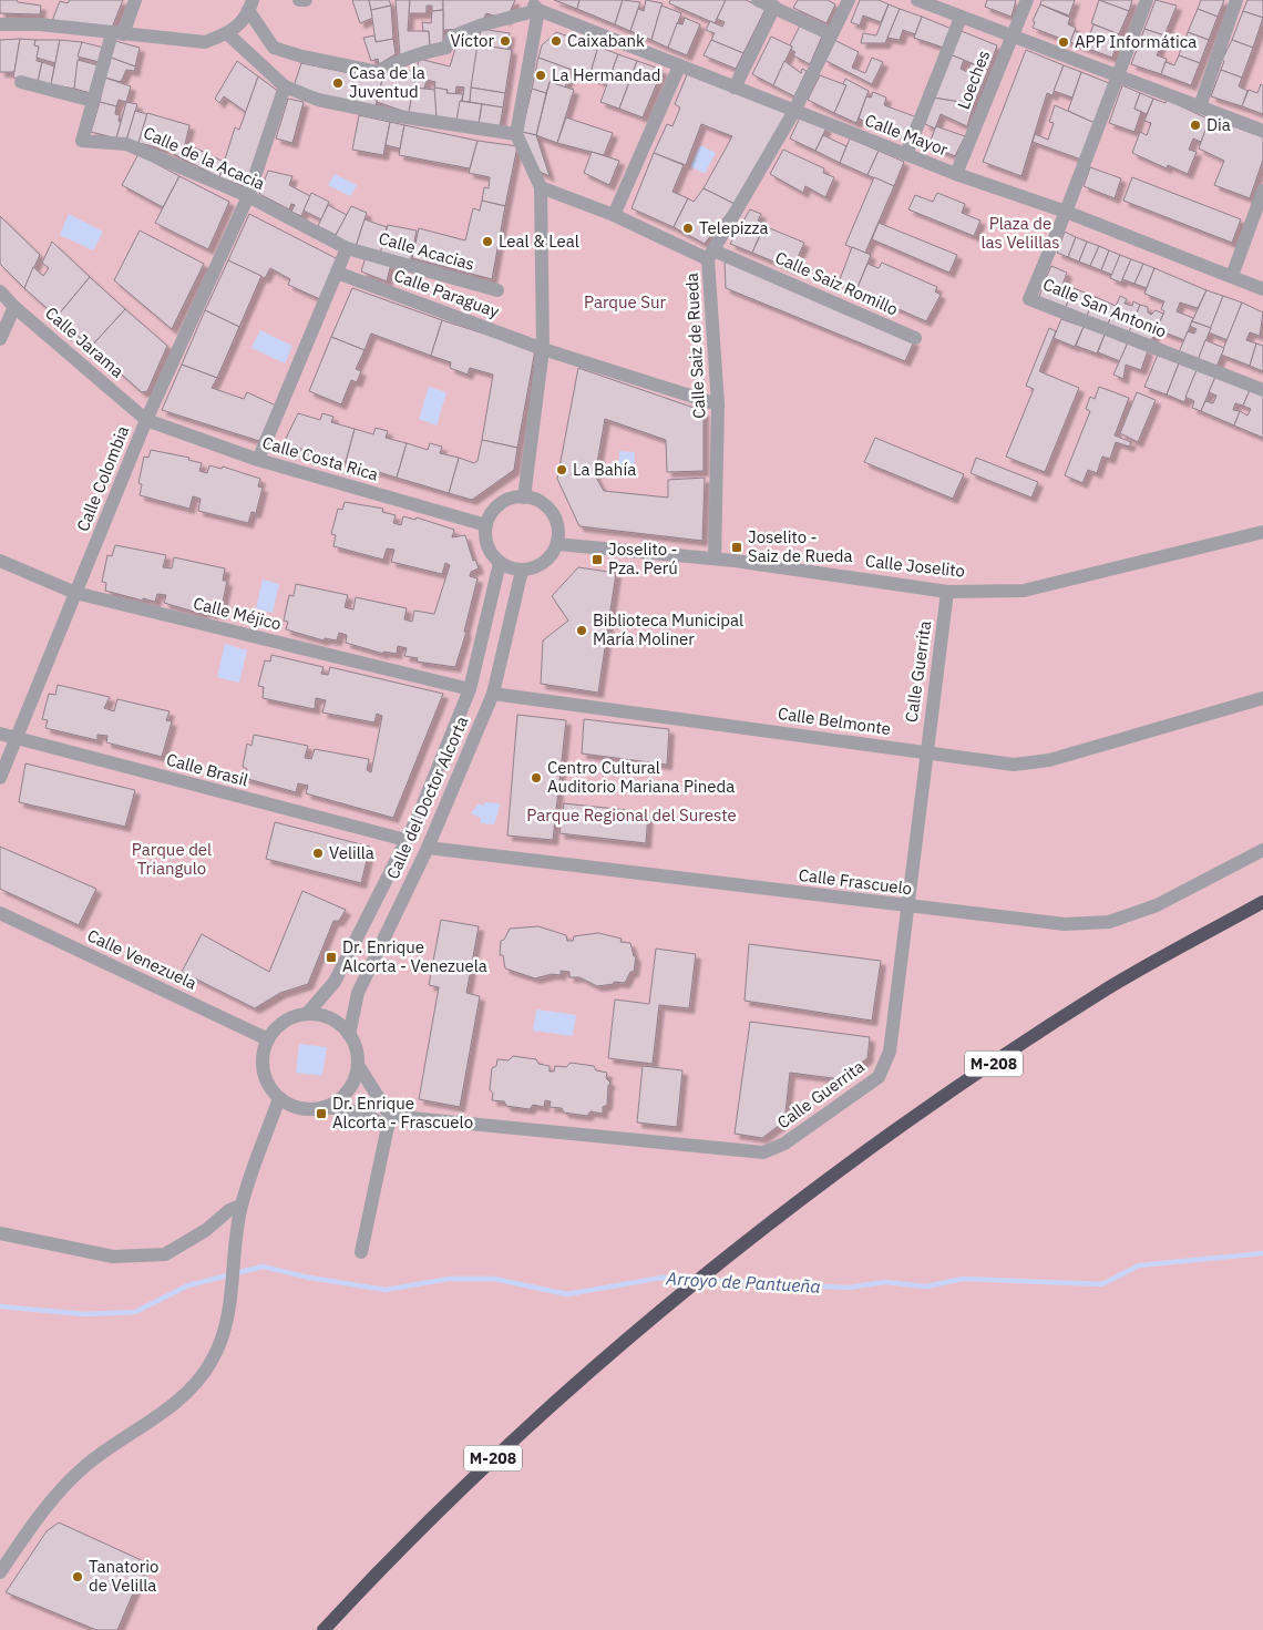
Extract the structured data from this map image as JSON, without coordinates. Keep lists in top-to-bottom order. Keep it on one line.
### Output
{"streets":{"main road":["M-208"],"street":["Loeches","Calle Mayor","Calle de la Acacia","Calle Acacias","Calle Saiz Romillo","Calle Paraguay","Calle San Antonio","Calle Jarama","Calle Saiz de Rueda","Calle Costa Rica","Calle Colombia","Calle Joselito","Calle Méjico","Calle Guerrita","Calle Belmonte","Calle Brasil","Calle del Doctor Alcorta","Calle Frascuelo","Calle Venezuela"]},"crossings":[["Loeches","Calle Mayor"],["Calle Mayor","Calle San Antonio"],["Calle de la Acacia","Calle Acacias"],["Calle de la Acacia","Calle Colombia"],["Calle Saiz Romillo","Calle Saiz de Rueda"],["Calle Paraguay","Calle Saiz de Rueda"],["Calle Jarama","Calle Costa Rica"],["Calle Jarama","Calle Colombia"],["Calle Saiz de Rueda","Calle Joselito"],["Calle Costa Rica","Calle Colombia"],["Calle Costa Rica","Calle Joselito"],["Calle Costa Rica","Calle del Doctor Alcorta"],["Calle Colombia","Calle Méjico"],["Calle Colombia","Calle Brasil"],["Calle Joselito","Calle Guerrita"],["Calle Joselito","Calle del Doctor Alcorta"],["Calle Méjico","Calle del Doctor Alcorta"],["Calle Guerrita","Calle Belmonte"],["Calle Guerrita","Calle del Doctor Alcorta"],["Calle Guerrita","Calle Frascuelo"],["Calle Guerrita","Calle Venezuela"],["Calle Belmonte","Calle del Doctor Alcorta"],["Calle Brasil","Calle del Doctor Alcorta"],["Calle del Doctor Alcorta","Calle Frascuelo"],["Calle del Doctor Alcorta","Calle Venezuela"]],"water":["Arroyo de Pantueña"],"parks":["Plaza de las Velillas","Parque Sur","Parque Regional del Sureste","Parque del Triangulo"],"places":{"other":["Víctor","Caixabank","APP Informática","La Hermandad","Casa de la Juventud","Dia","Telepizza","Leal & Leal","La Bahía","Biblioteca Municipal María Moliner","Centro Cultural Auditorio Mariana Pineda","Velilla","Tanatorio de Velilla"],"transit":["Joselito - Saiz de Rueda","Joselito - Pza. Perú","Dr. Enrique Alcorta - Venezuela","Dr. Enrique Alcorta - Frascuelo"]}}
